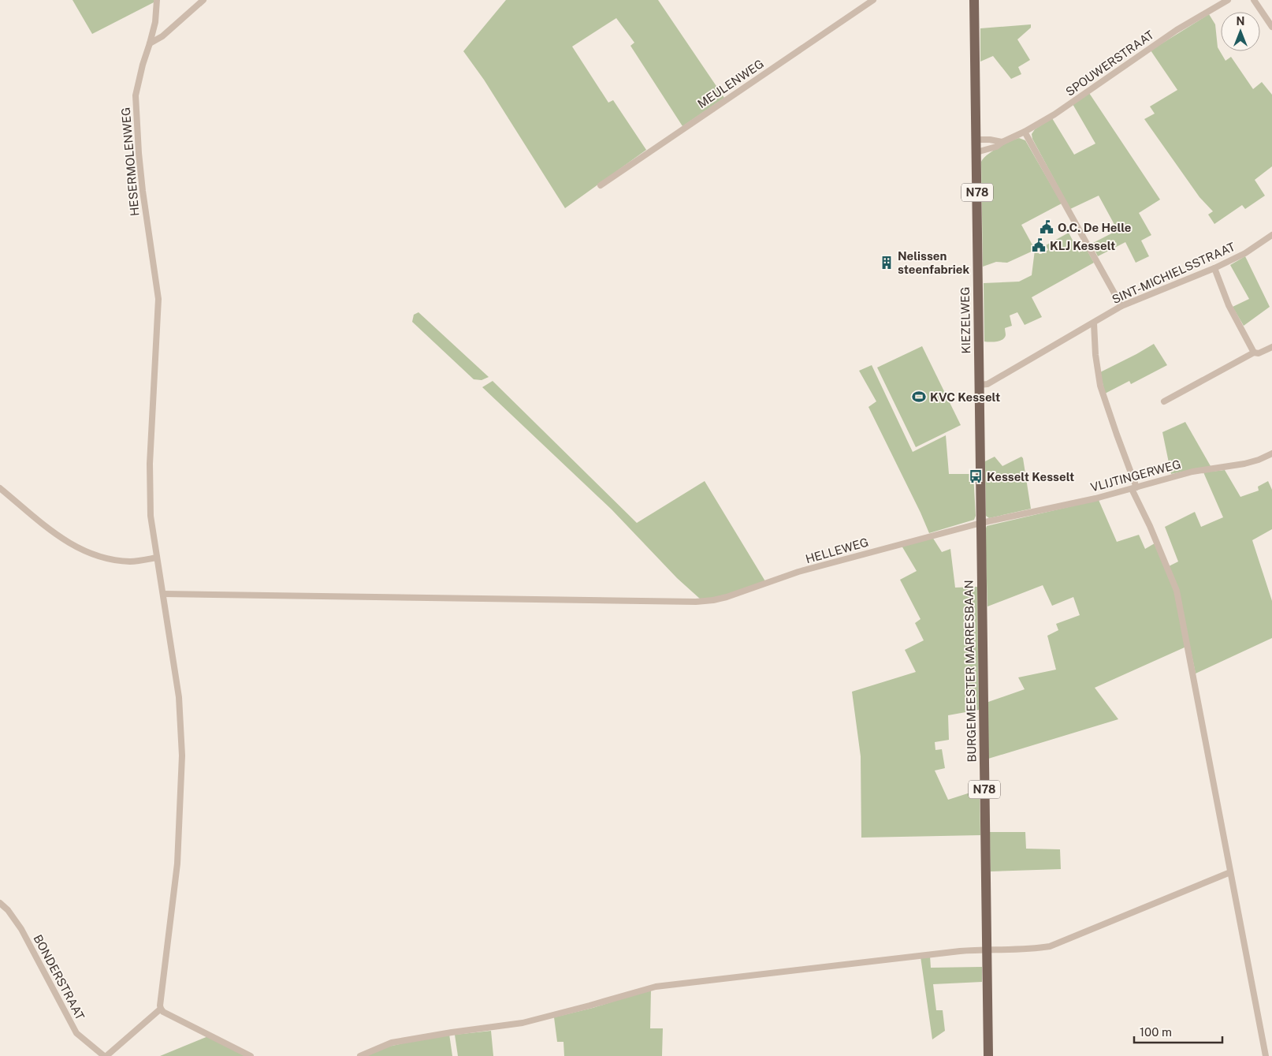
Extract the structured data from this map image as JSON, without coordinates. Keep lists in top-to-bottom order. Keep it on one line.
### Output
{"streets":{"main road":["N78","KIEZELWEG","BURGEMEESTER MARRESBAAN"],"street":["SPOUWERSTRAAT","MEULENWEG","HESERMOLENWEG","SINT-MICHIELSSTRAAT","VLIJTINGERWEG","HELLEWEG","BONDERSTRAAT"]},"crossings":[["SPOUWERSTRAAT","KIEZELWEG"],["HESERMOLENWEG","HELLEWEG"],["HESERMOLENWEG","BONDERSTRAAT"],["SINT-MICHIELSSTRAAT","KIEZELWEG"],["KIEZELWEG","VLIJTINGERWEG"],["KIEZELWEG","HELLEWEG"],["KIEZELWEG","BURGEMEESTER MARRESBAAN"],["VLIJTINGERWEG","HELLEWEG"],["VLIJTINGERWEG","BURGEMEESTER MARRESBAAN"],["HELLEWEG","BURGEMEESTER MARRESBAAN"]],"places":{"public building":["O.C. De Helle","KLJ Kesselt"],"building":["Nelissen steenfabriek"],"sports":["KVC Kesselt"],"bus stop":["Kesselt Kesselt"]},"scale_bar":"100 m","north":"top"}
